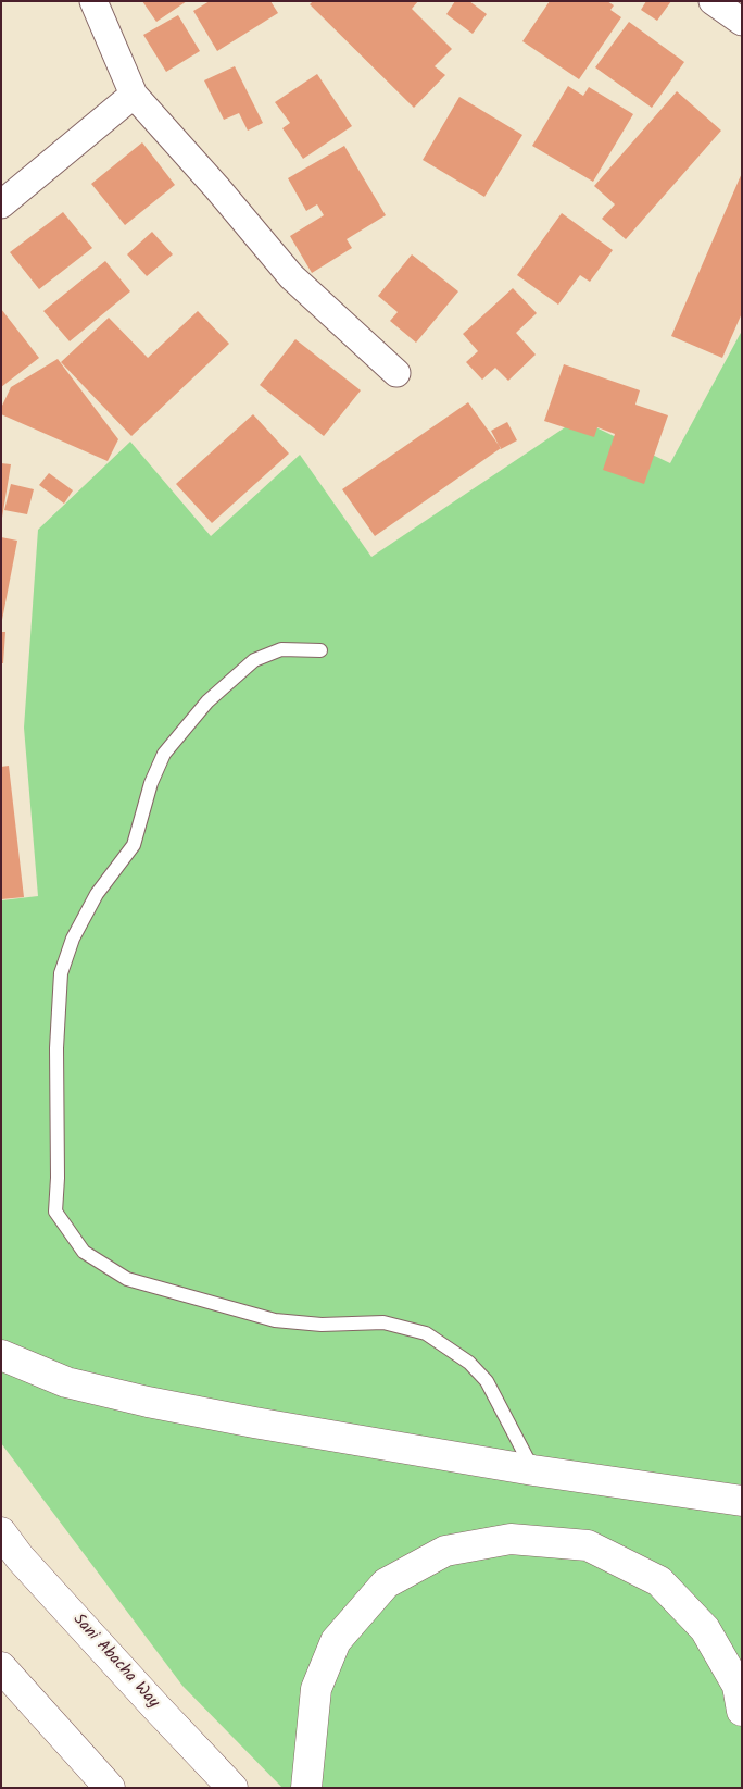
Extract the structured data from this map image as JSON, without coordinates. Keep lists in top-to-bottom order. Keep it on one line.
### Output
{"streets":{"highway":["Sani Abacha Way"]}}
